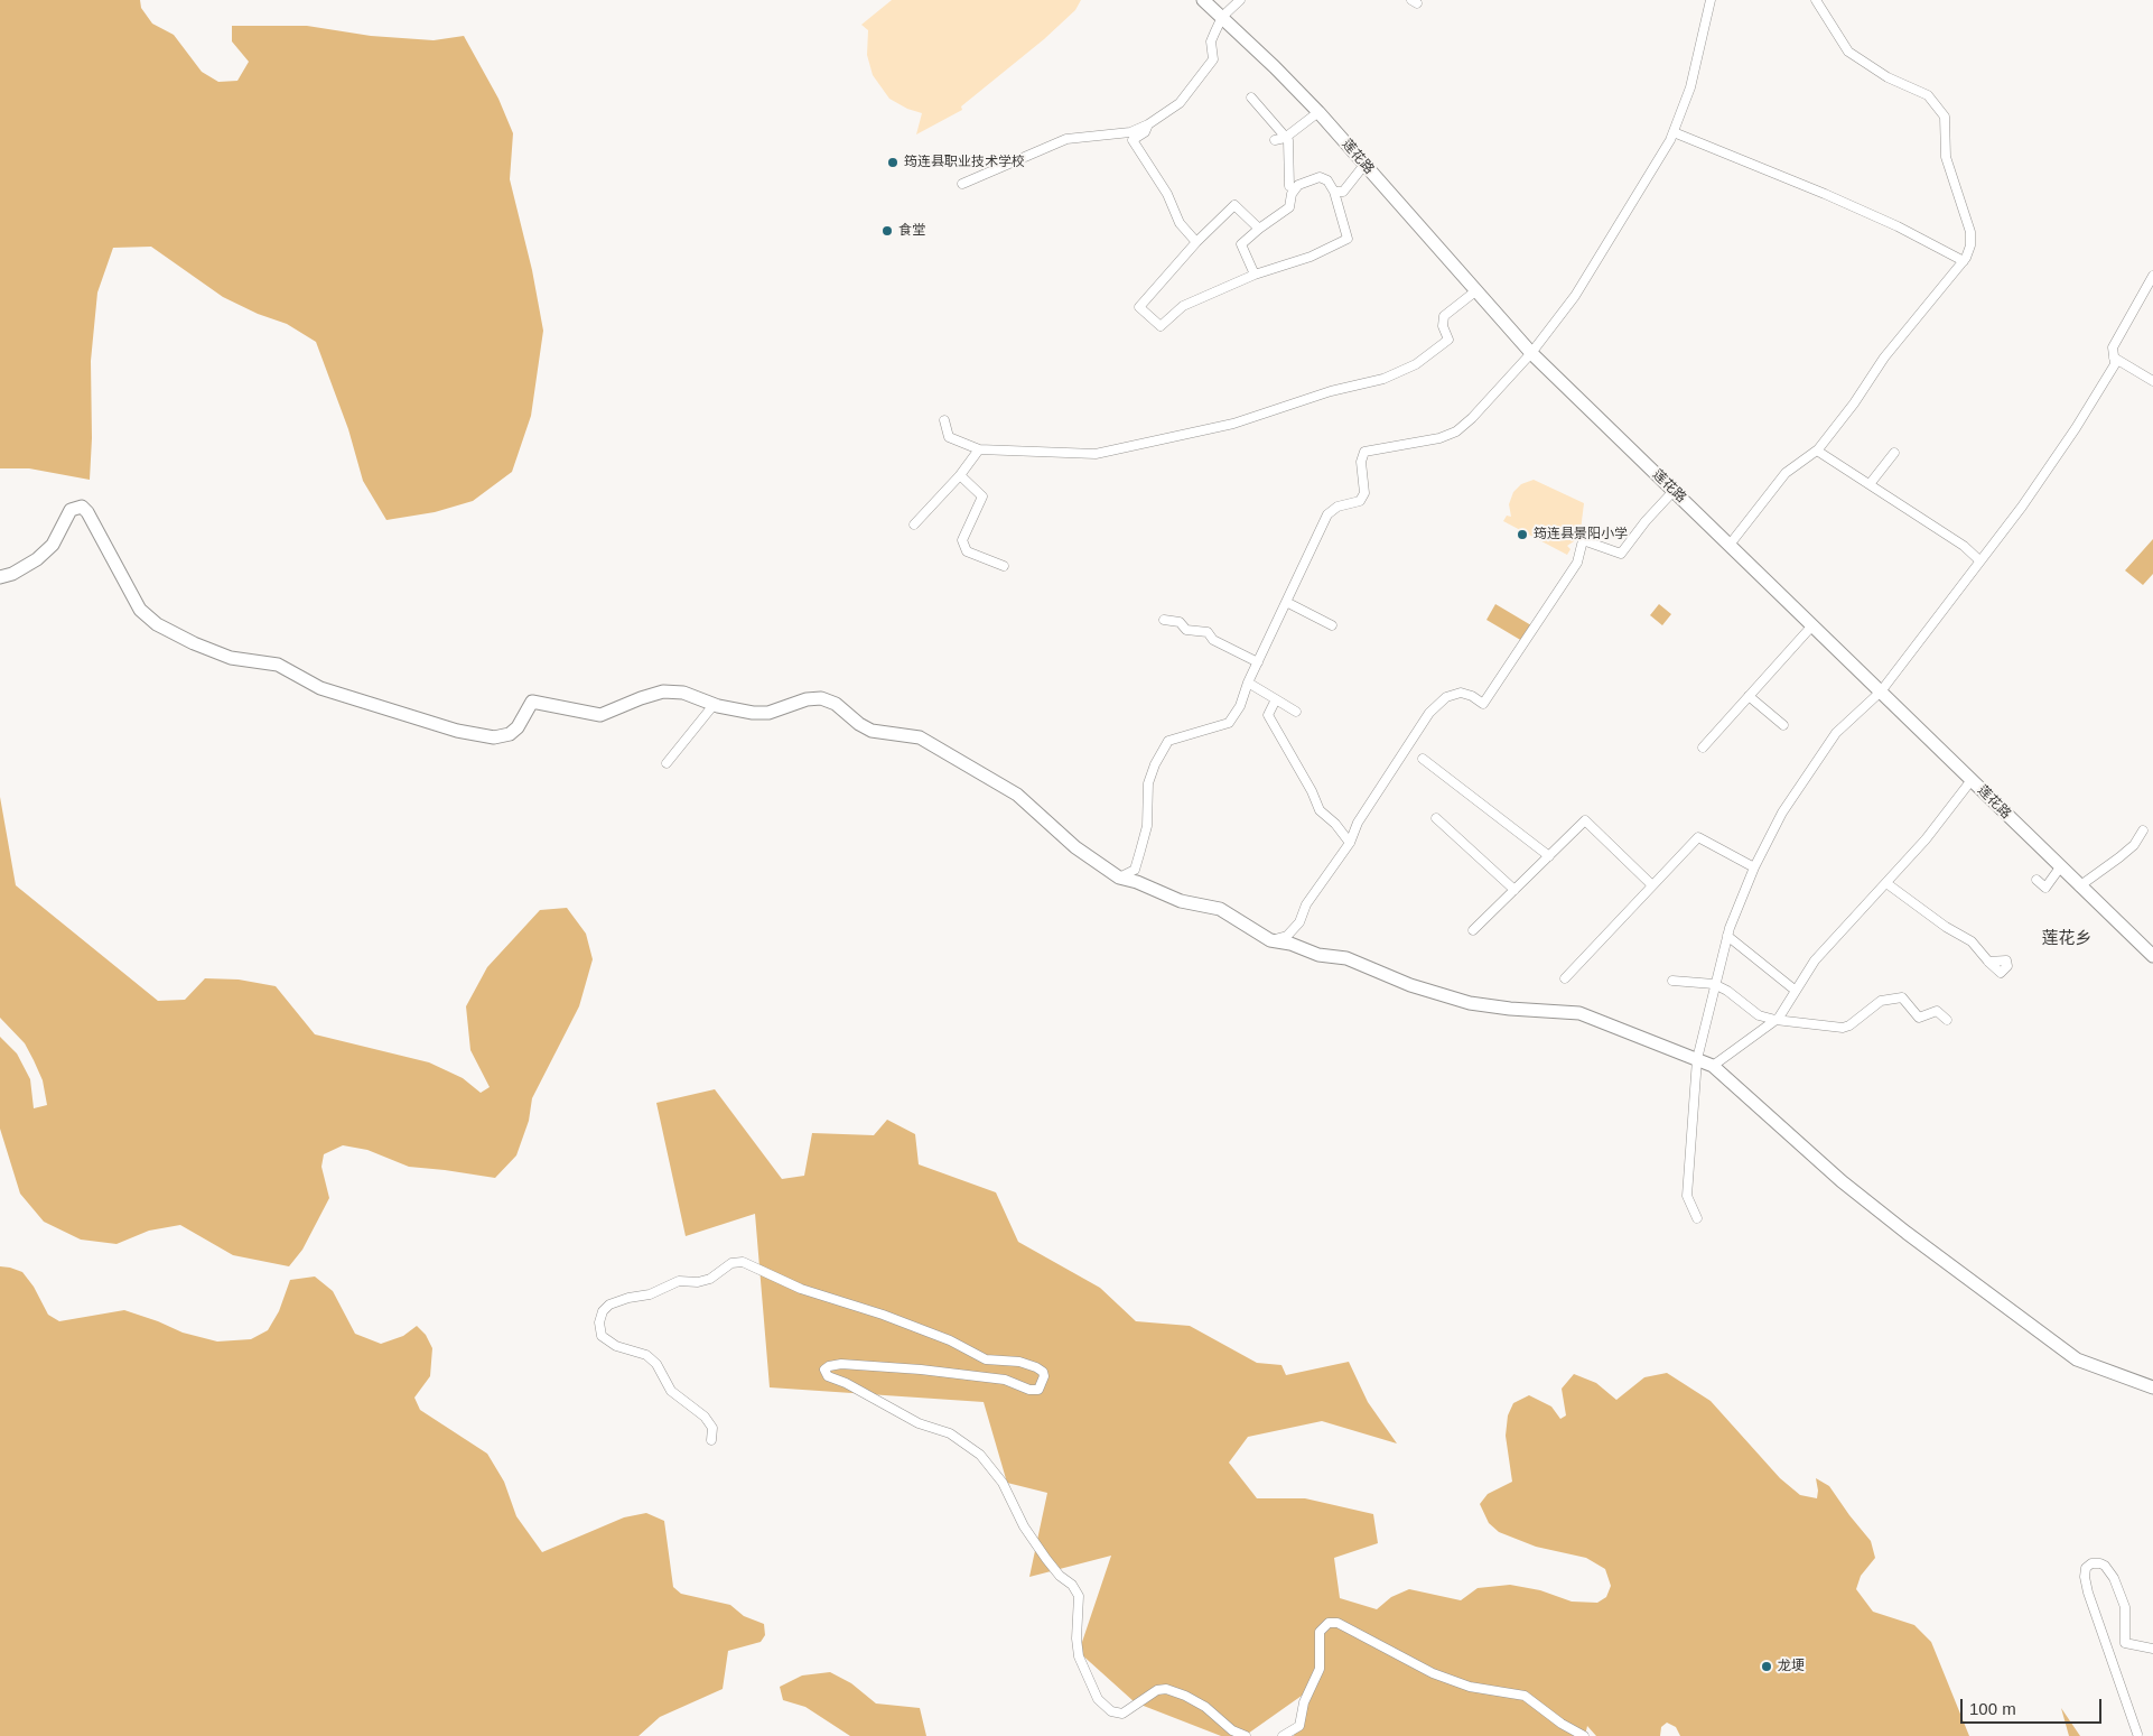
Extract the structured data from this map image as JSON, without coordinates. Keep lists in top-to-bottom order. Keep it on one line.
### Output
{"streets":{"street":["莲花路"]},"districts":["莲花乡"],"places":["筠连县职业技术学校","食堂","筠连县景阳小学","龙埂"],"scale_bar":"100 m"}
